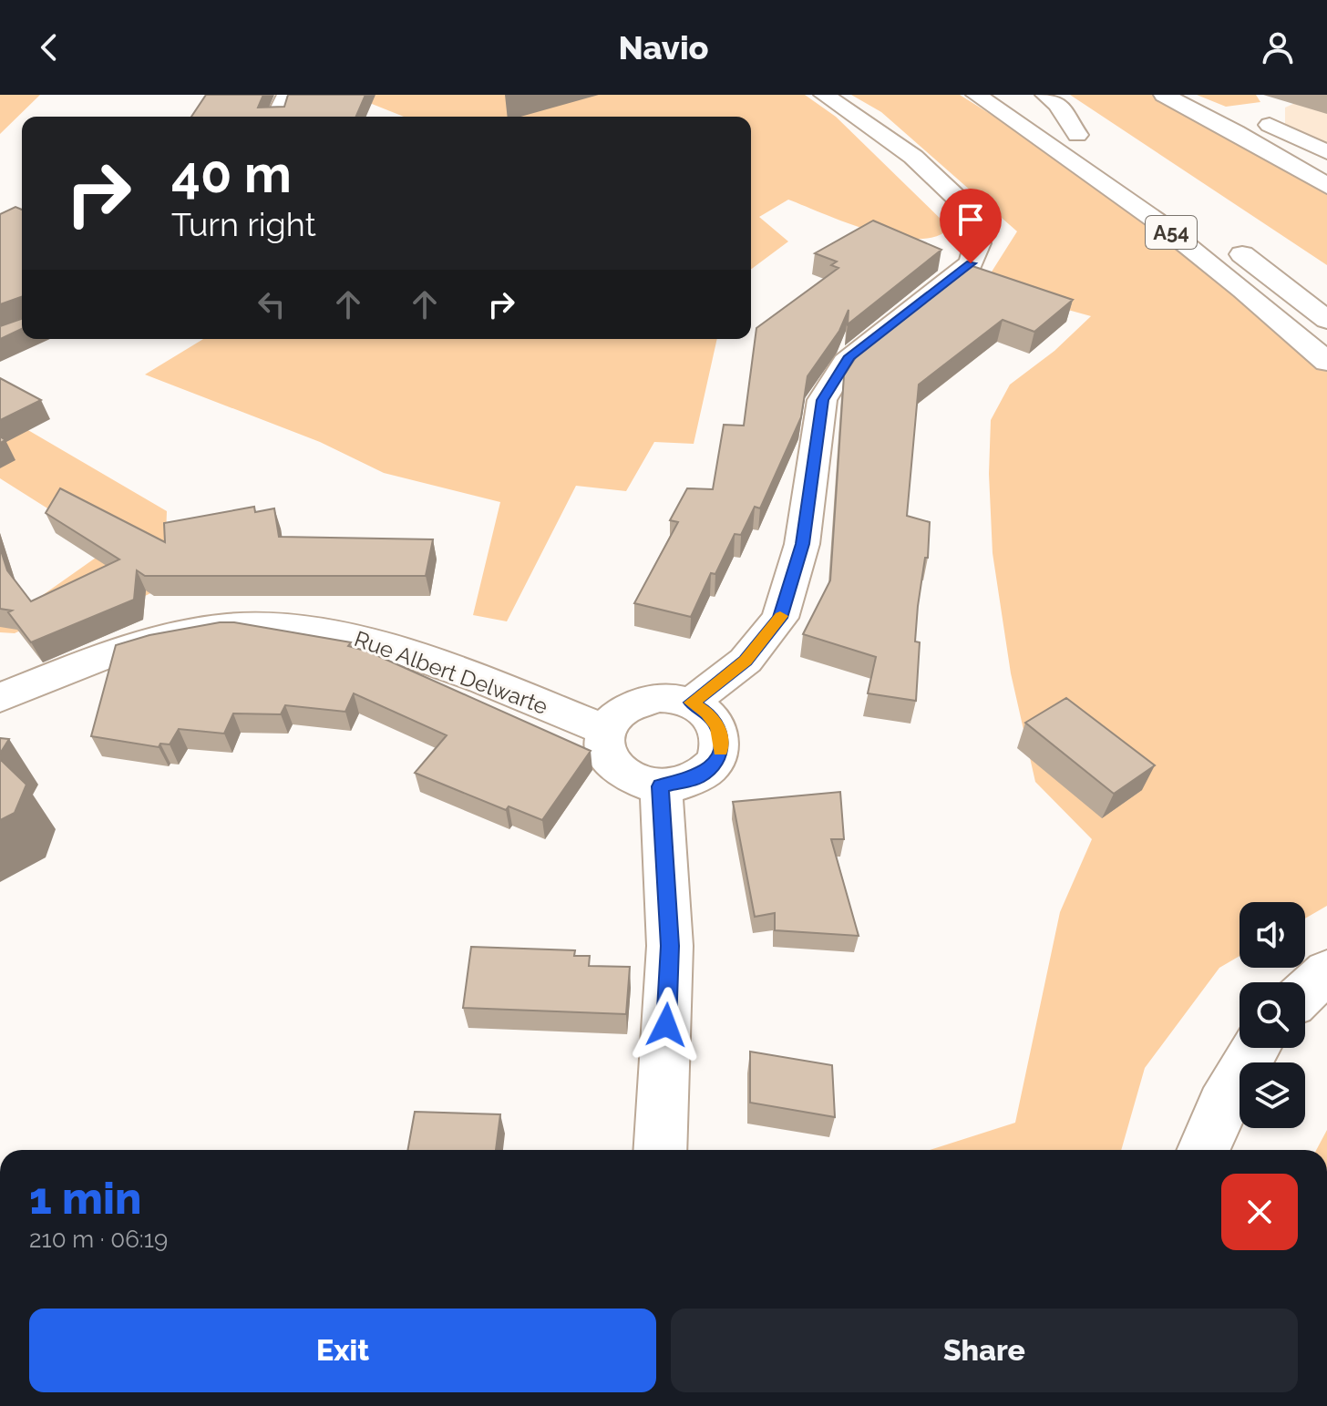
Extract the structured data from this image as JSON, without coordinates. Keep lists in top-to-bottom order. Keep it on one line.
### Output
{"streets":{"main road":["A54","Rue Albert Delwarte"]},"page":{"header":"Navio","turn":["40 m","Turn right"],"heading":["1 min","210 m · 06:19"],"buttons":["Exit","Share"]}}
